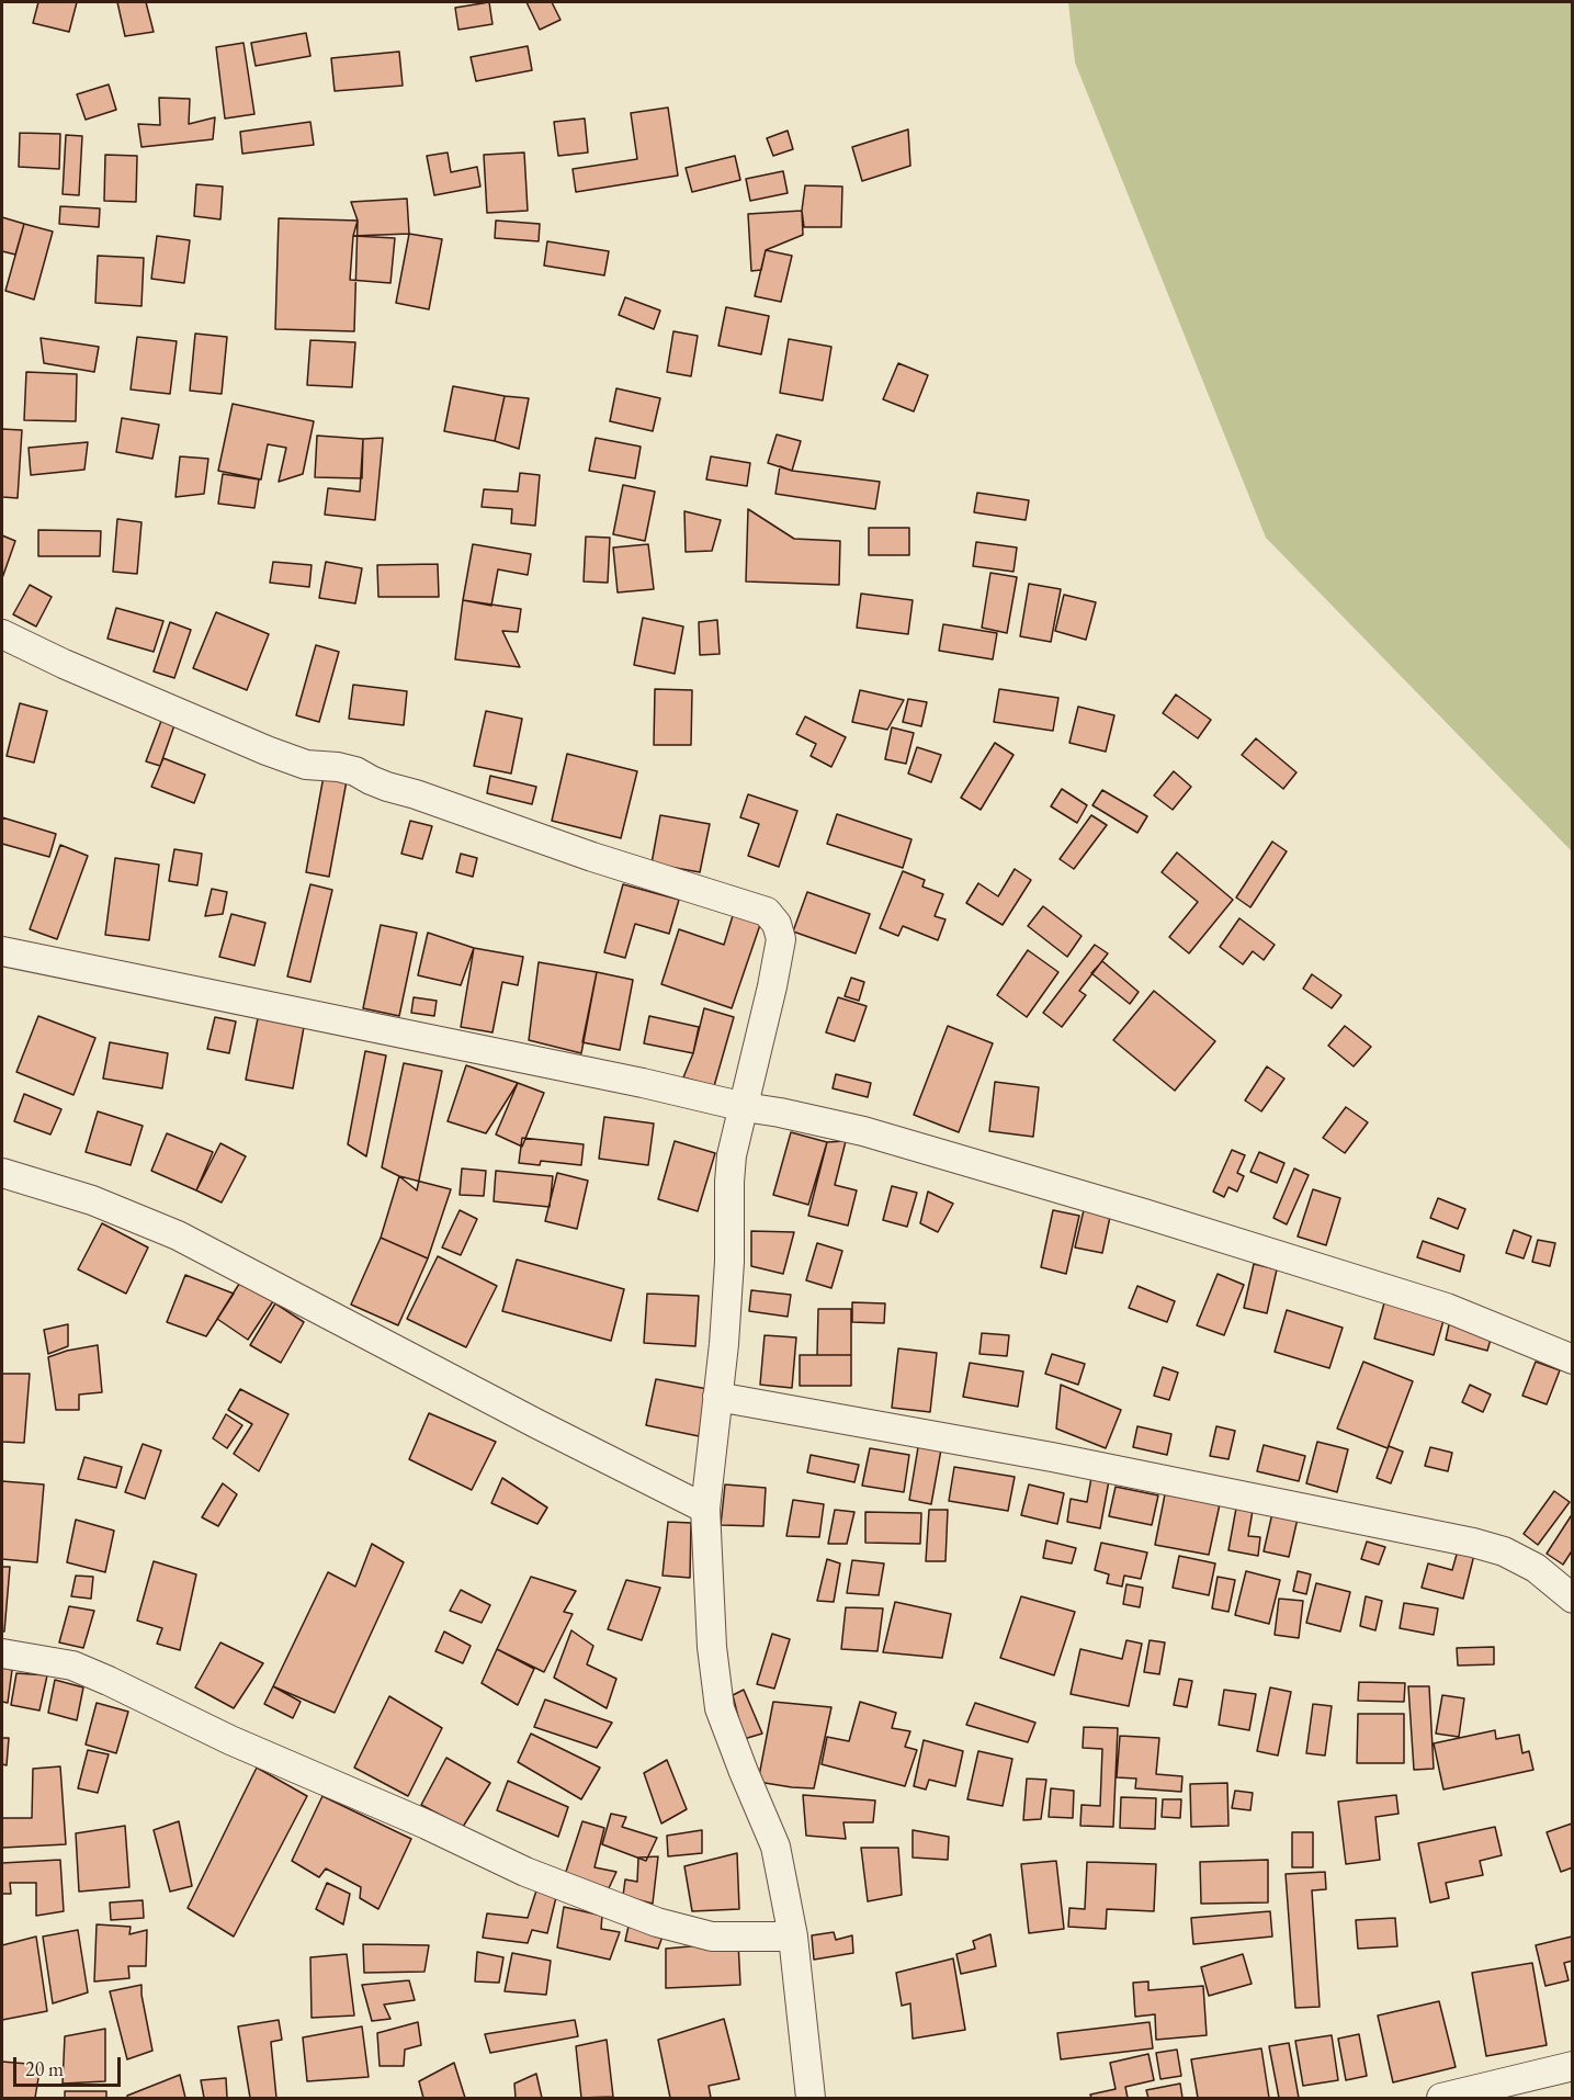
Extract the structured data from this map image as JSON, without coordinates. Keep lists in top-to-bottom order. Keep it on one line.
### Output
{"scale_bar":"20 m"}
